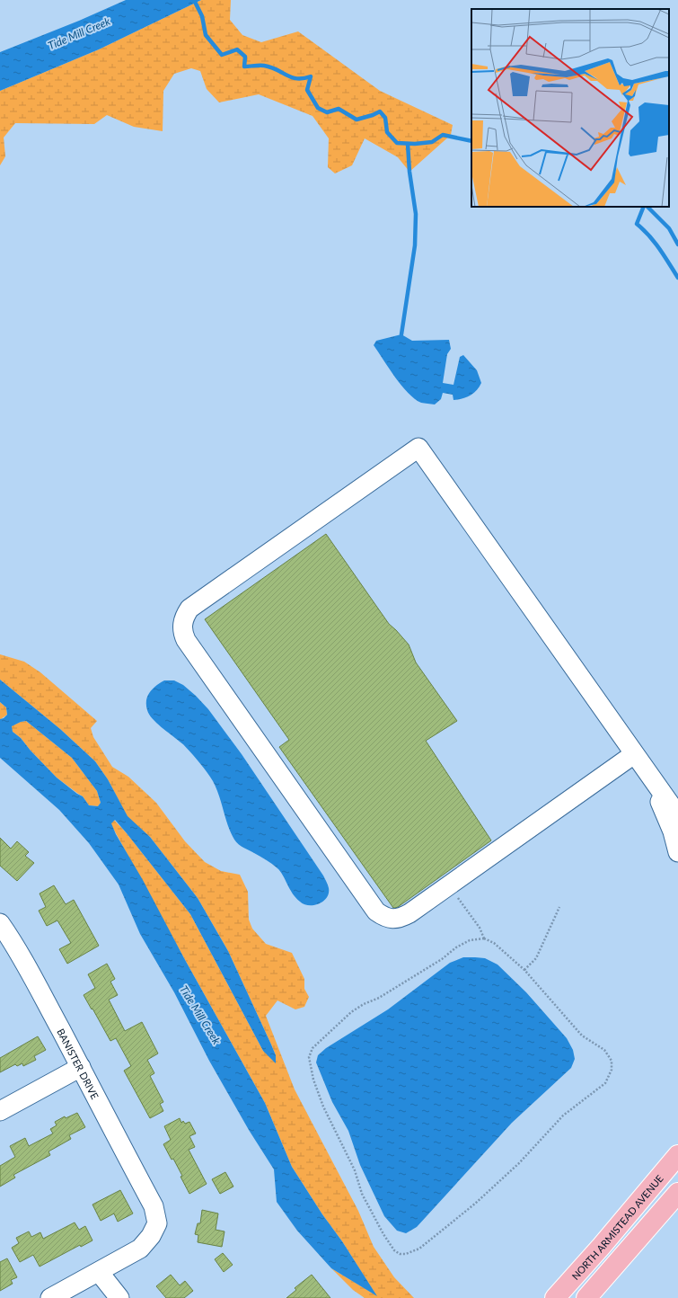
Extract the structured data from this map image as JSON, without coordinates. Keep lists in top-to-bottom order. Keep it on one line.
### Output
{"streets":{"main road":["NORTH ARMISTEAD AVENUE"],"street":["BANISTER DRIVE"]},"water":["Tide Mill Creek"]}
